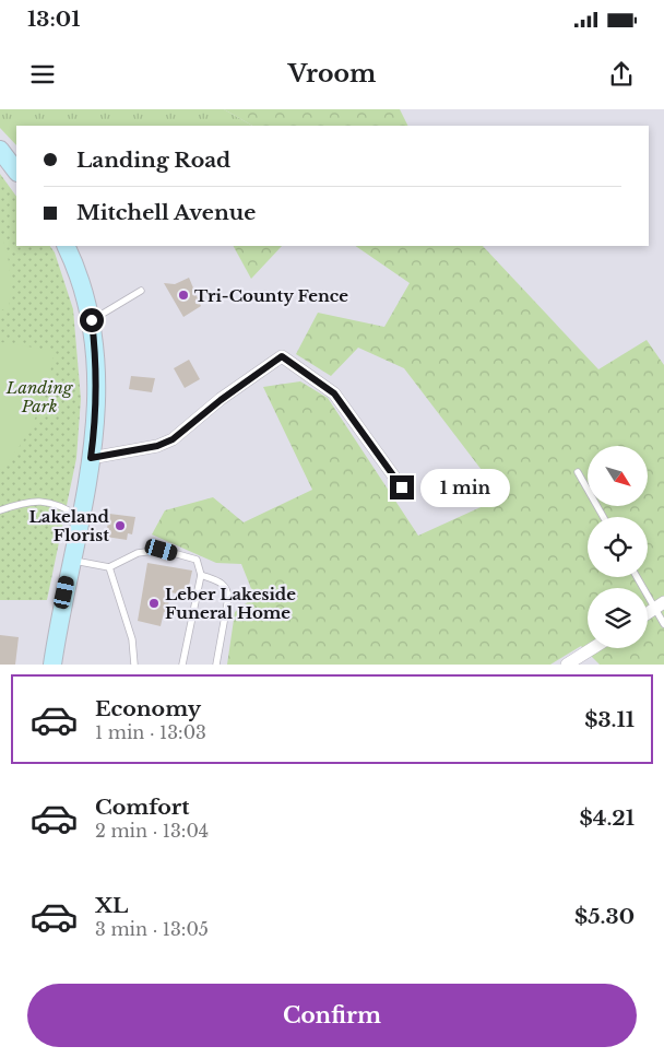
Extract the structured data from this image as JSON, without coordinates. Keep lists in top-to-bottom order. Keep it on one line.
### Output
{"parks":["Landing Park"],"places":["Tri-County Fence","Lakeland Florist","Leber Lakeside Funeral Home"],"north":"bottom right","page":{"status":"13:01","header":"Vroom","banner":["Landing Road","Mitchell Avenue"],"bubble":"1 min","list":[{"name":"Economy","note":"1 min · 13:03","value":"$3.11"},{"name":"Comfort","note":"2 min · 13:04","value":"$4.21"},{"name":"XL","note":"3 min · 13:05","value":"$5.30"}],"buttons":"Confirm"}}
